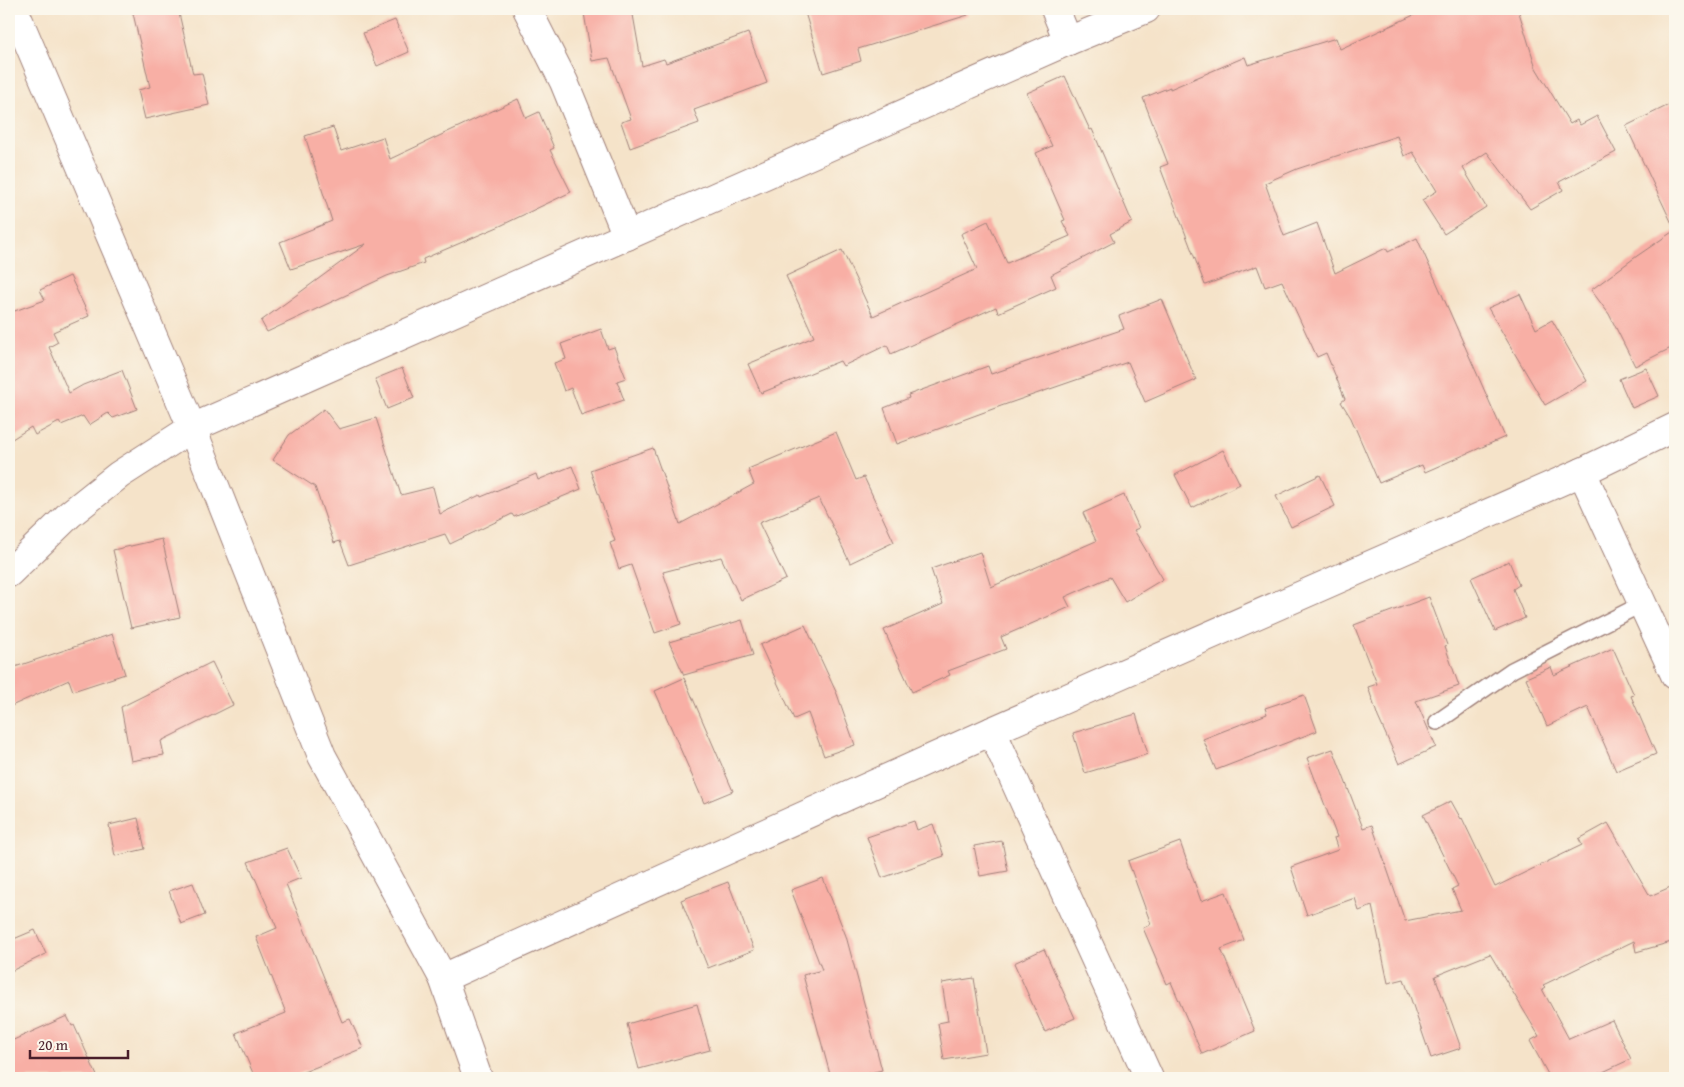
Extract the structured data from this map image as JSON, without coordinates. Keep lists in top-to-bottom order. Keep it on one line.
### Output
{"scale_bar":"20 m"}
